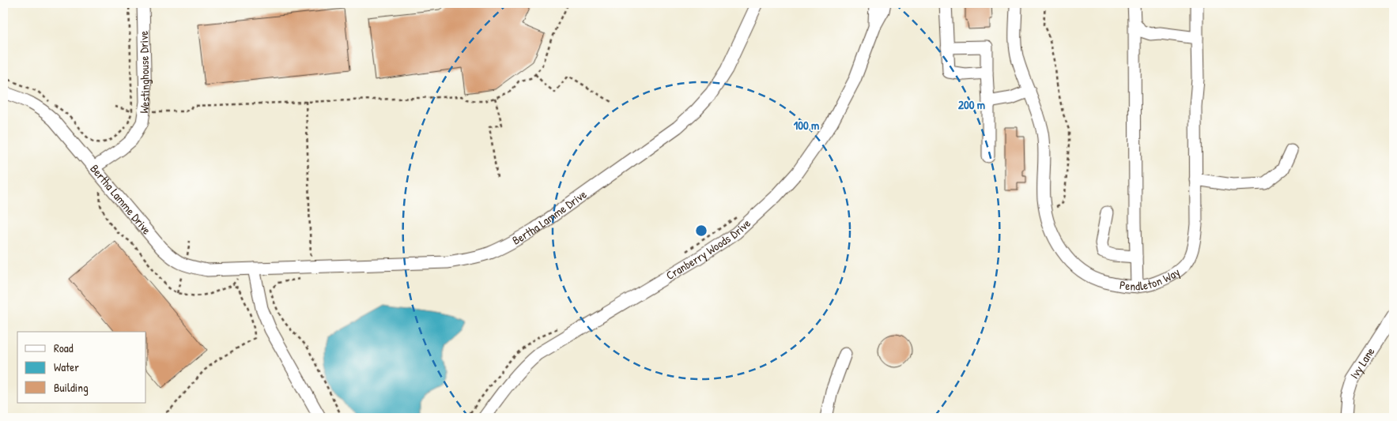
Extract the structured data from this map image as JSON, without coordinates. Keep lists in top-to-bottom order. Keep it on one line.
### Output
{"streets":{"street":["Westinghouse Drive","Bertha Lamme Drive","Cranberry Woods Drive","Pendleton Way","Ivy Lane"]},"crossings":[["Westinghouse Drive","Bertha Lamme Drive"]],"legend":["Road","Water","Building"],"rings":["200 m","100 m"]}
